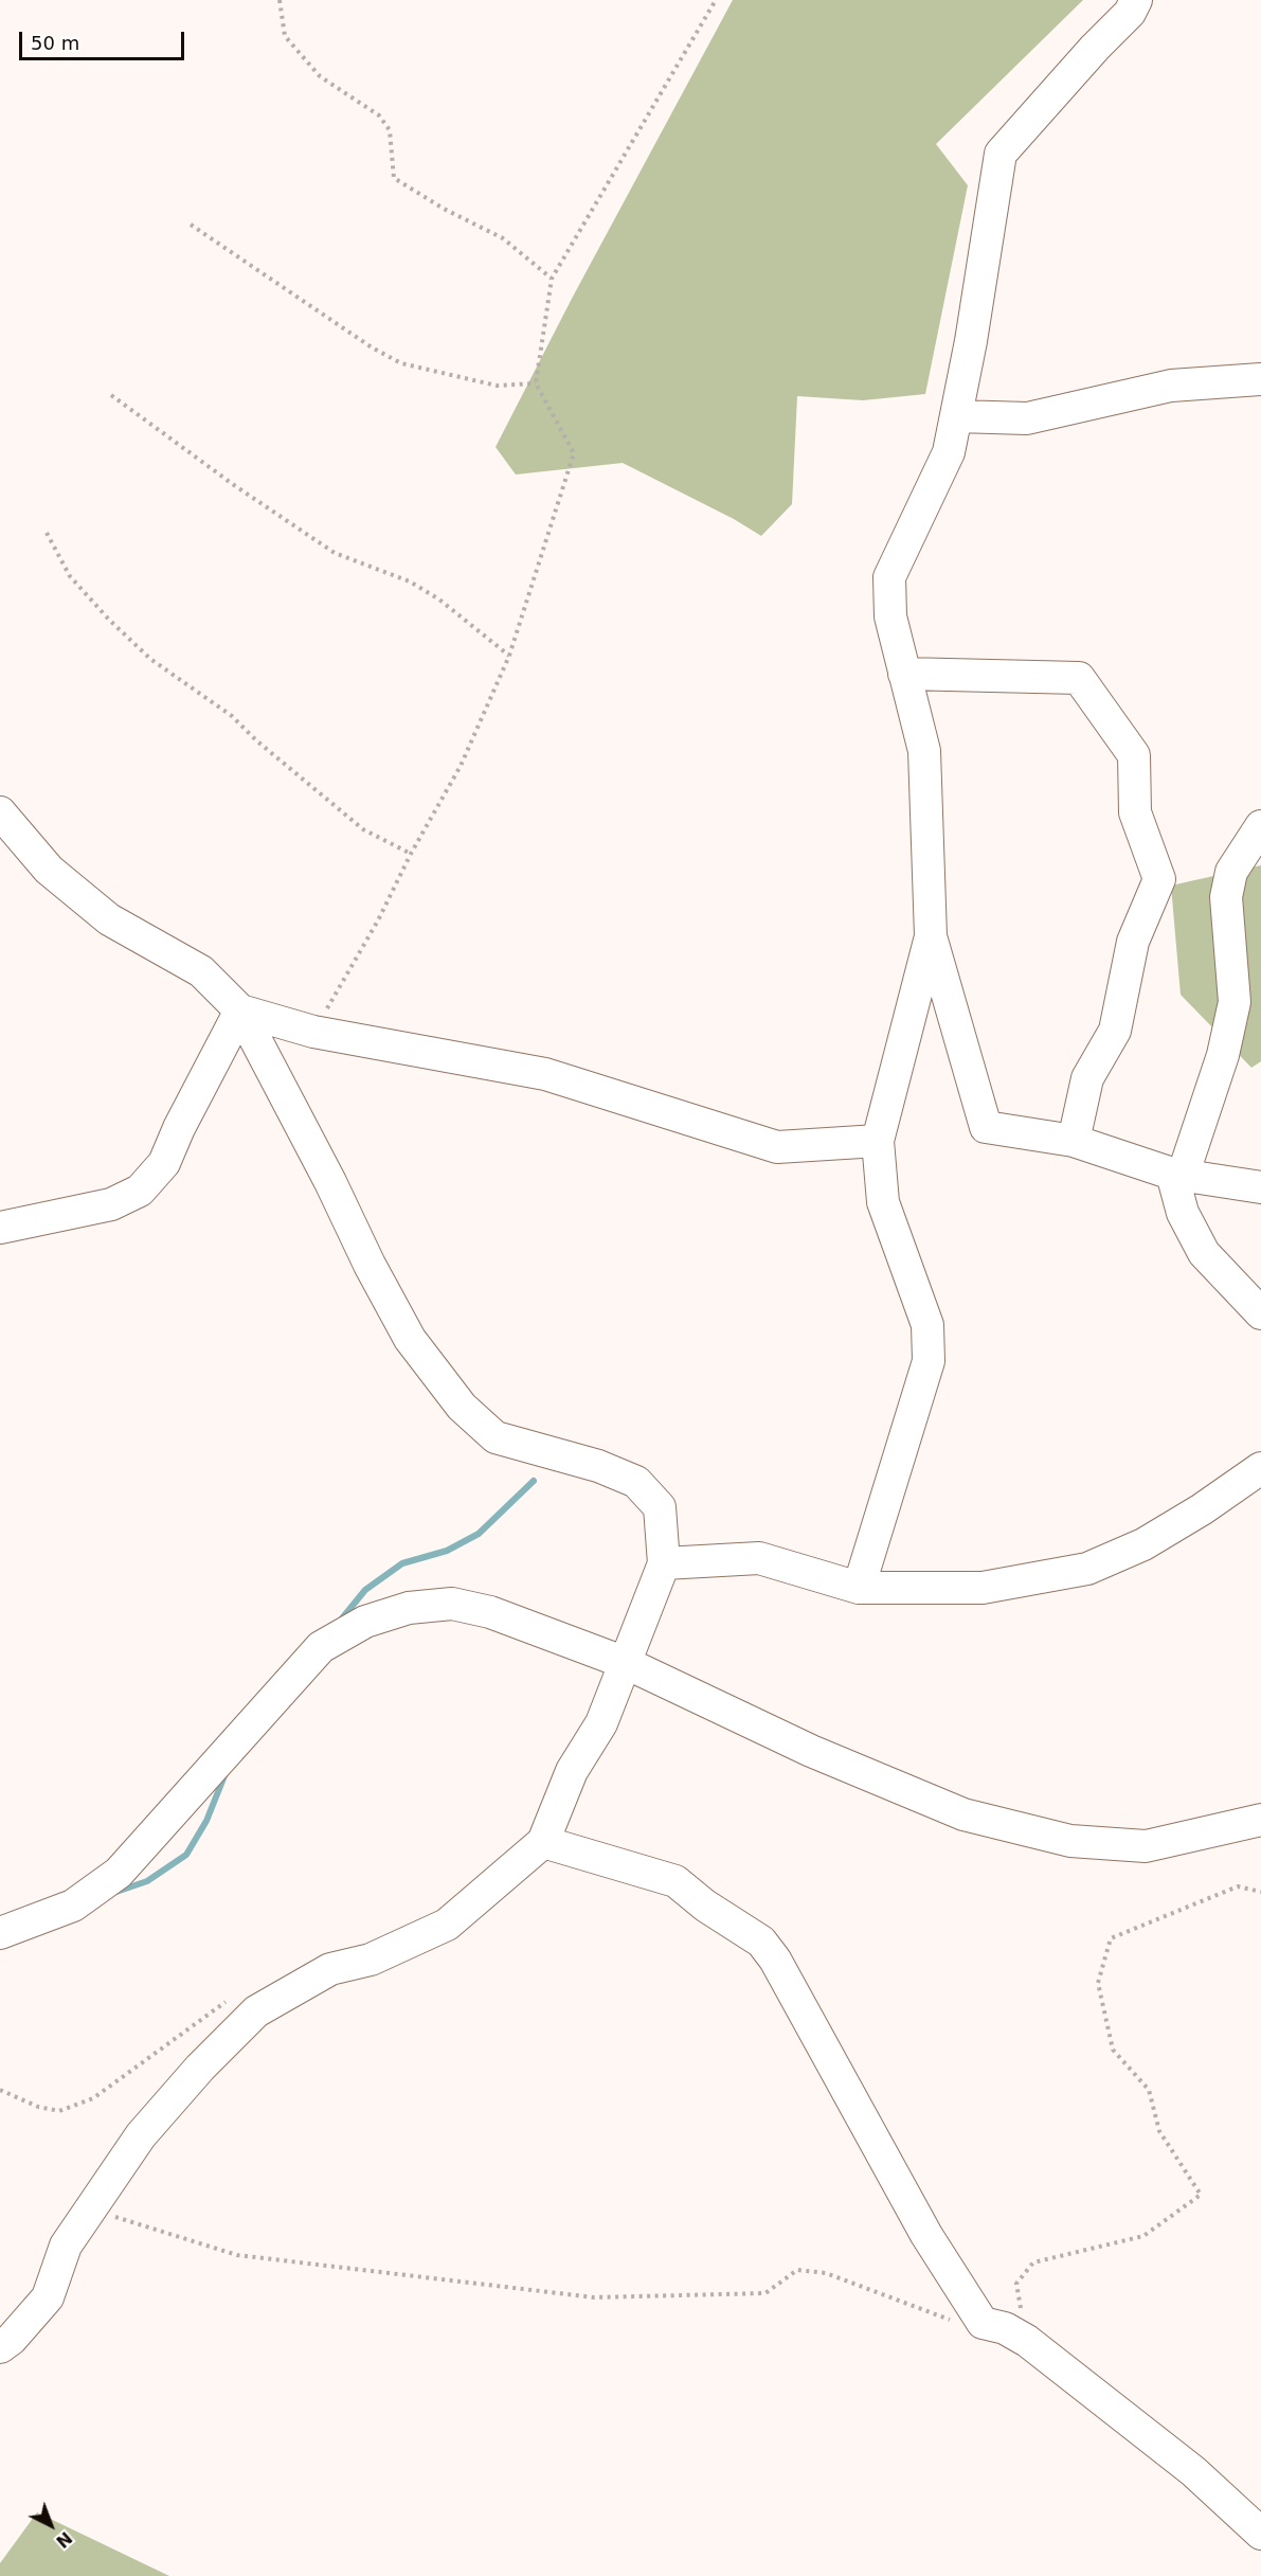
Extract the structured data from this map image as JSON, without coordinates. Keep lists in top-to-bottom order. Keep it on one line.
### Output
{"scale_bar":"50 m","north":"bottom right"}
